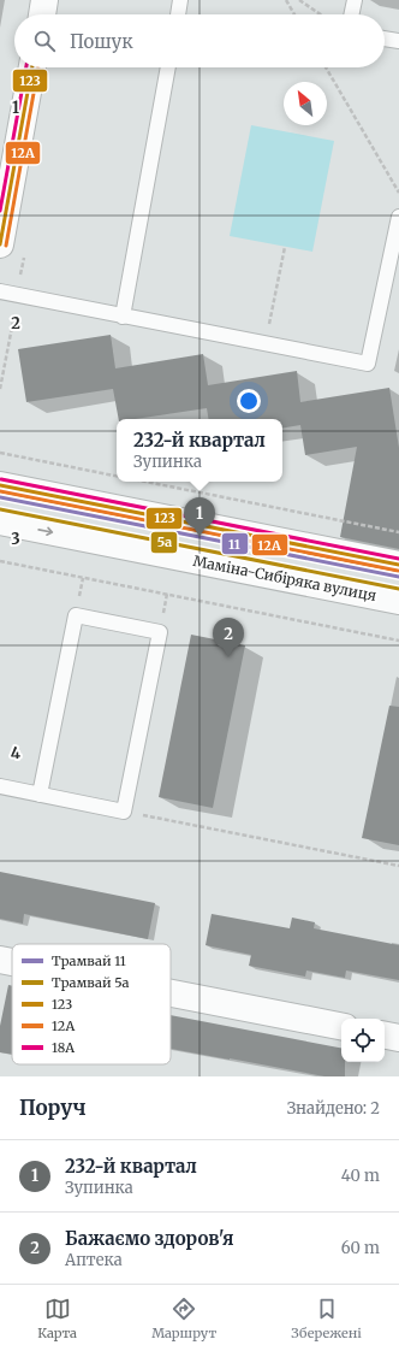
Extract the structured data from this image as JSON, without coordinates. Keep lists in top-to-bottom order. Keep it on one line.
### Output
{"streets":{"main road":["Маміна-Сибіряка вулиця"]},"lines":["transit line 123","transit line 12А","transit line 18А","tram line 11","tram line 5а"],"legend":["Трамвай 11","Трамвай 5а","123","12А","18А"],"north":"top left","page":{"search":"Пошук","popup":["232-й квартал","Зупинка"],"pins":["1","2"],"heading":["Поруч","Знайдено: 2"],"list":[{"mark":"1","name":"232-й квартал","note":"Зупинка","value":"40 m"},{"mark":"2","name":"Бажаємо здоров'я","note":"Аптека","value":"60 m"}],"nav":["Карта","Маршрут","Збережені"]},"grid":{"rows":["1","2","3","4"]}}
